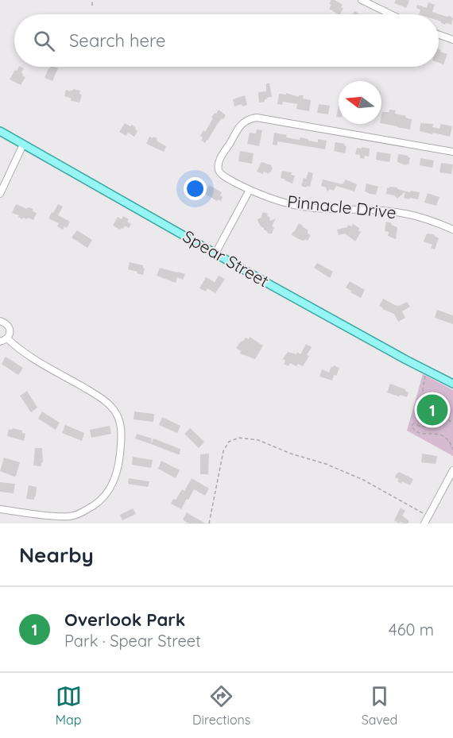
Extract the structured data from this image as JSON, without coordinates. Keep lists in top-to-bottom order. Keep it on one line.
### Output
{"streets":{"main road":["Spear Street"],"street":["Pinnacle Drive"]},"north":"left","page":{"search":"Search here","pins":"1","heading":"Nearby","list":[{"mark":"1","name":"Overlook Park","note":"Park · Spear Street","value":"460 m"}],"nav":["Map","Directions","Saved"]}}
